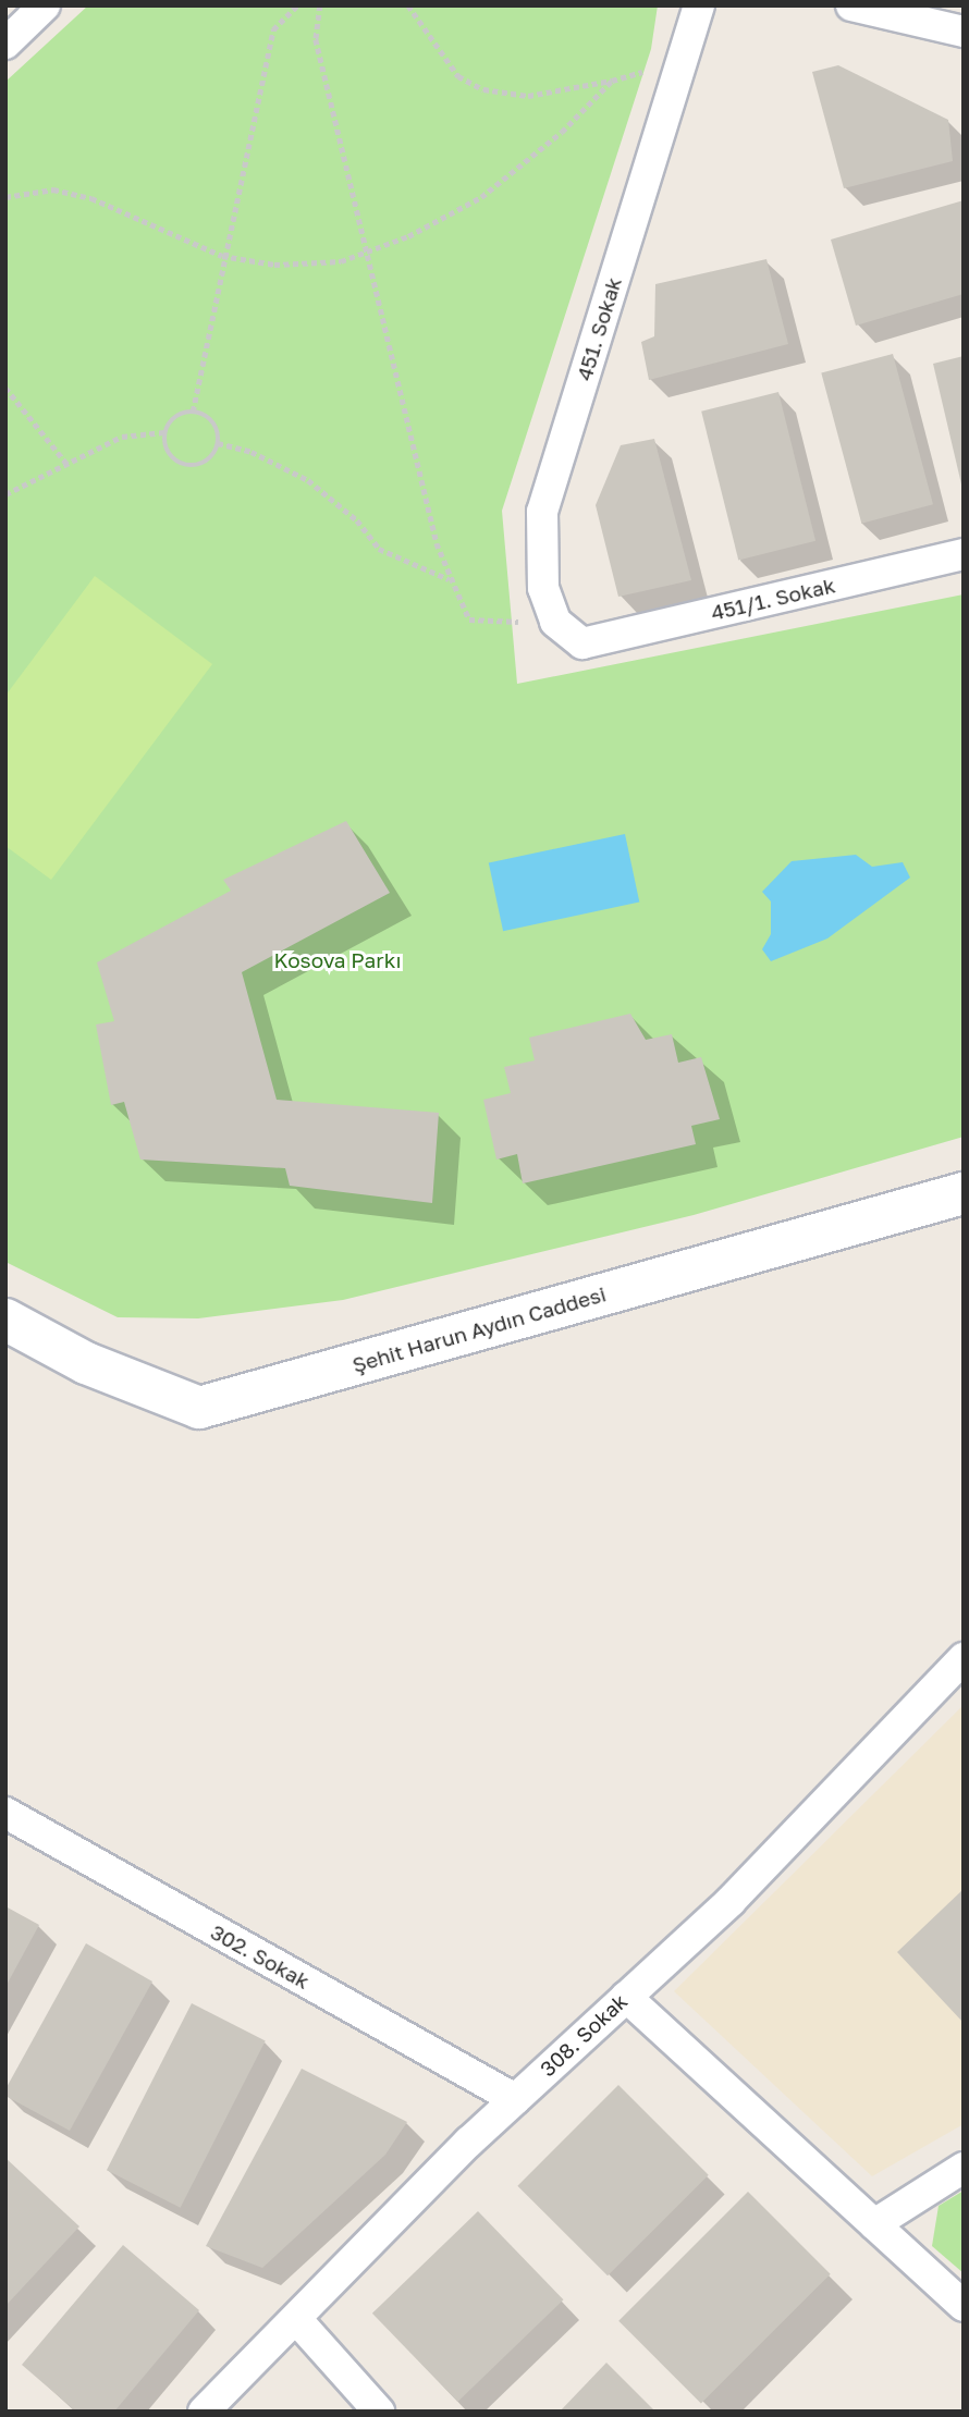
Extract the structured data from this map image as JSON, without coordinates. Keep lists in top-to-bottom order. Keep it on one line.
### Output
{"streets":{"main road":["Şehit Harun Aydın Caddesi"],"street":["451. Sokak","451/1. Sokak","302. Sokak","308. Sokak"]},"crossings":[["451. Sokak","451/1. Sokak"],["302. Sokak","308. Sokak"]],"parks":["Kosova Parkı"]}
